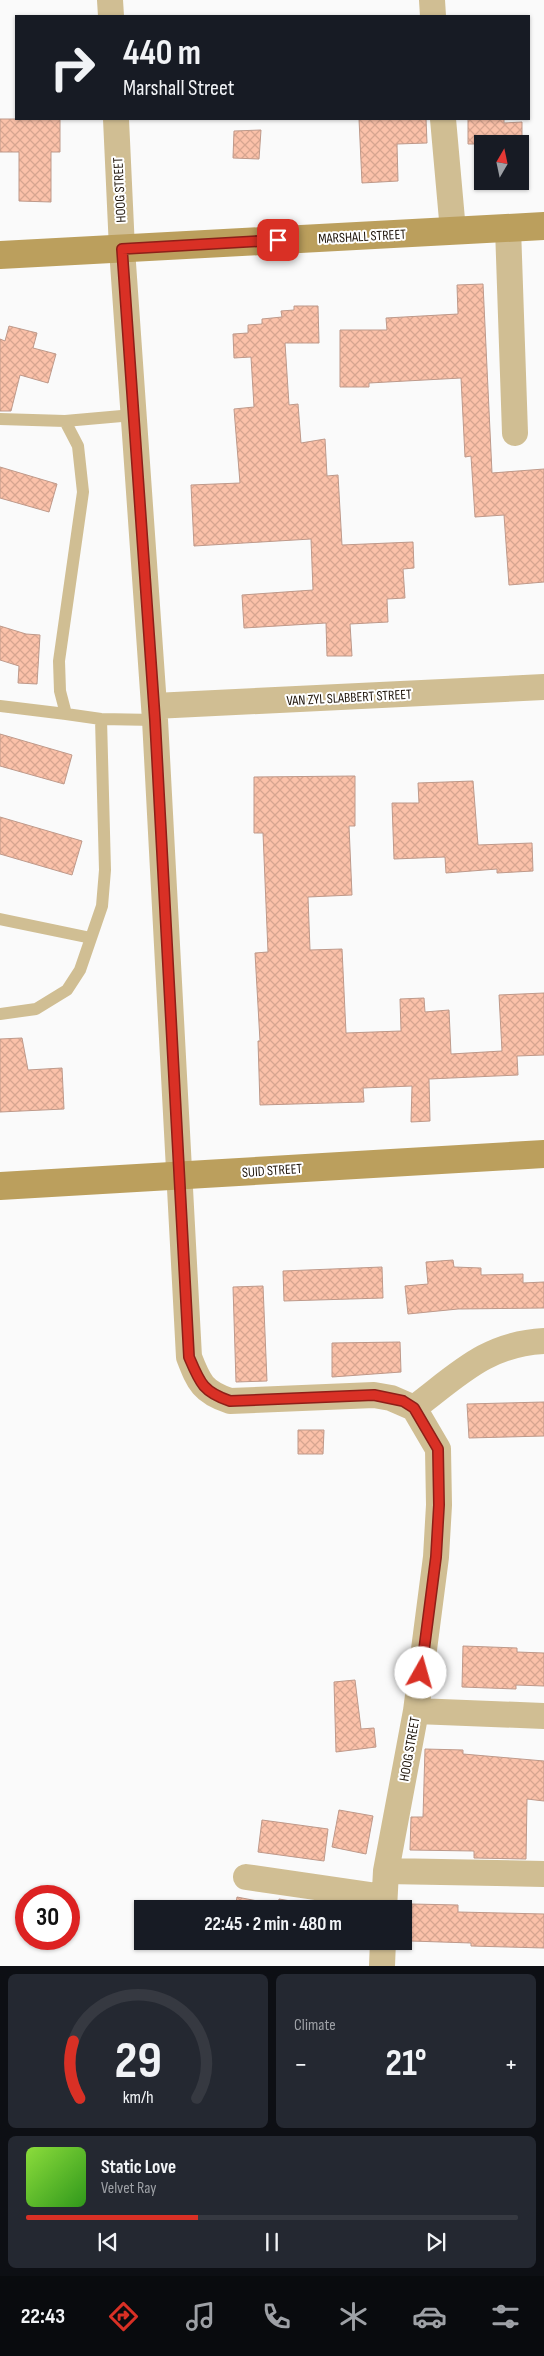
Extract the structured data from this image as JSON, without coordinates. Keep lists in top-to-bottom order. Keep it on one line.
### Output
{"streets":{"street":["HOOG STREET","MARSHALL STREET","VAN ZYL SLABBERT STREET","SUID STREET"]},"crossings":[["HOOG STREET","MARSHALL STREET"],["HOOG STREET","VAN ZYL SLABBERT STREET"],["HOOG STREET","SUID STREET"]],"north":"top","page":{"turn":["440 m","Marshall Street"],"limit":"30","trip":"22:45 · 2 min · 480 m","tile":"Climate","heat":["−","21°","+"],"song":["Static Love","Velvet Ray"],"tabs":"22:43","gauge":["29","km/h"]}}
